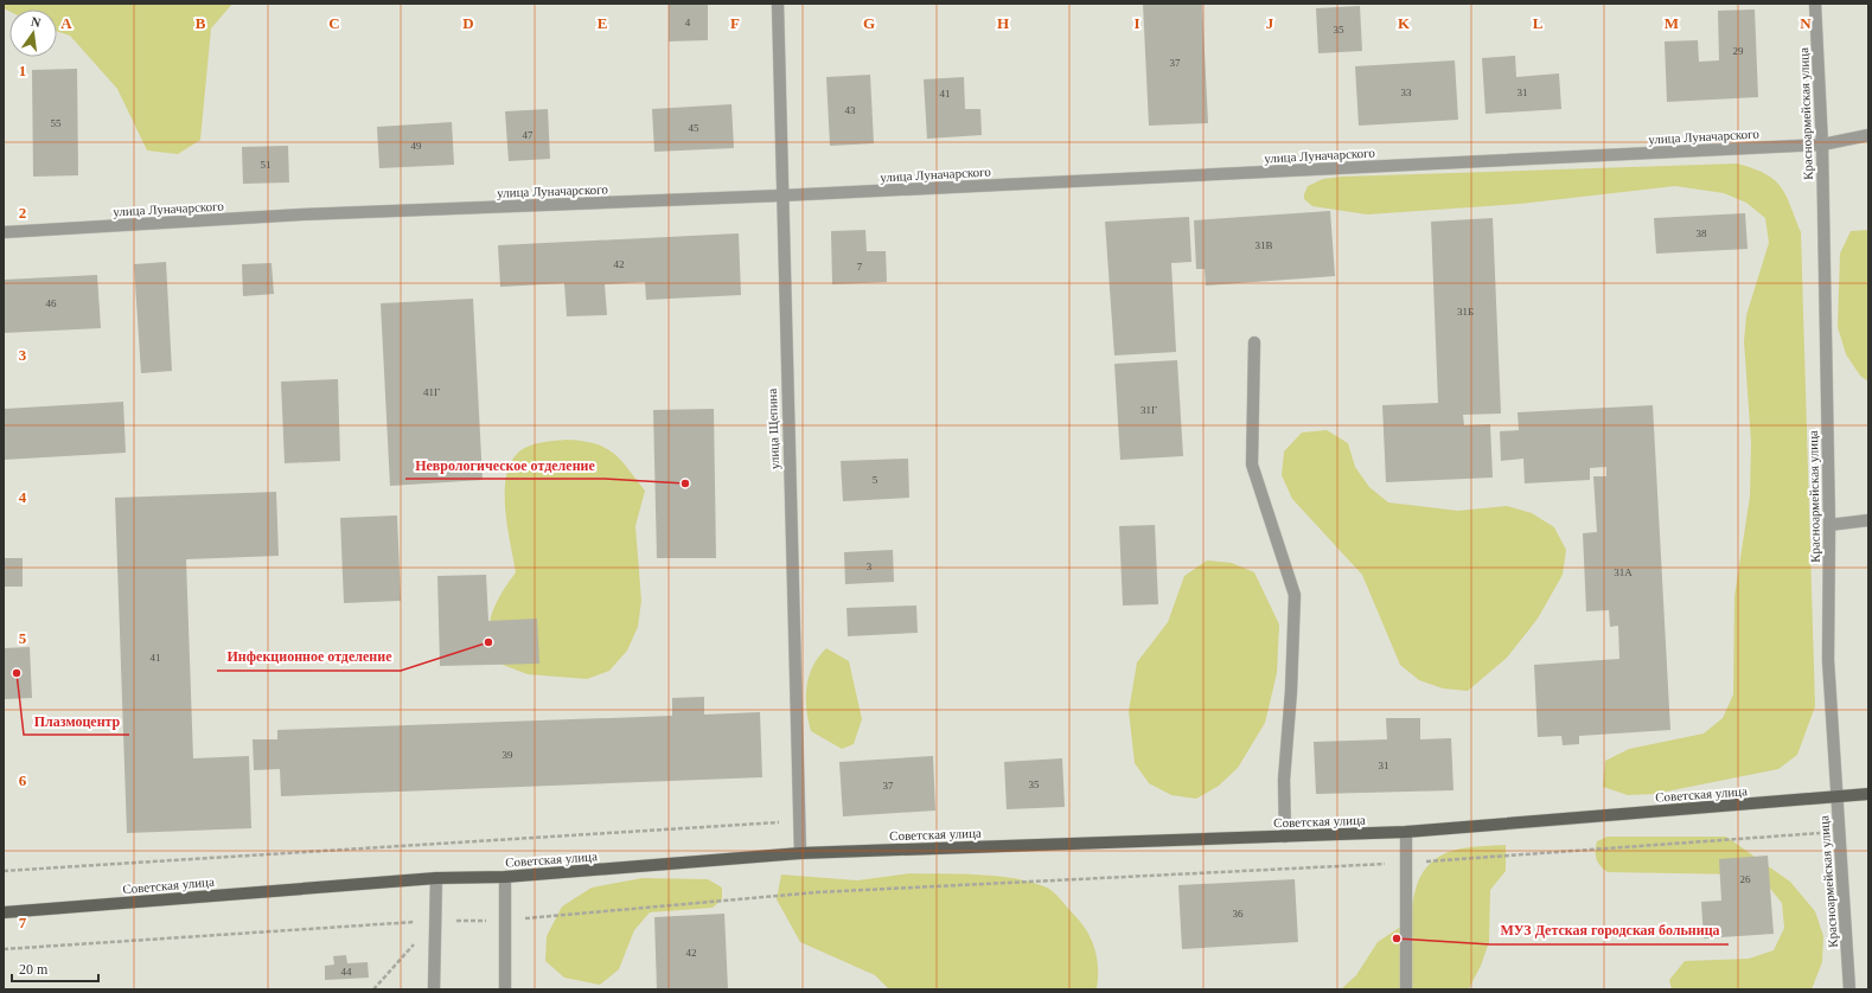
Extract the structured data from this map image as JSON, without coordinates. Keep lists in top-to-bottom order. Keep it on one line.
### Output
{"streets":{"main road":["Советская улица"],"street":["Красноармейская улица","улица Луначарского","улица Щепина"]},"crossings":[["Красноармейская улица","улица Луначарского"],["Красноармейская улица","Советская улица"],["улица Луначарского","улица Щепина"],["улица Щепина","Советская улица"]],"places":["Неврологическое отделение","Инфекционное отделение","Плазмоцентр","МУЗ Детская городская больница"],"house_numbers":["4","35","29","37","33","31","41","43","55","45","47","49","51","38","31В","42","7","46","31Б","41Г","31Г","5","3","31А","41","39","31","35","37","26","36","42","44"],"scale_bar":"20 m","north":"top","grid":{"columns":["A","B","C","D","E","F","G","H","I","J","K","L","M","N"],"rows":["1","2","3","4","5","6","7"]}}
